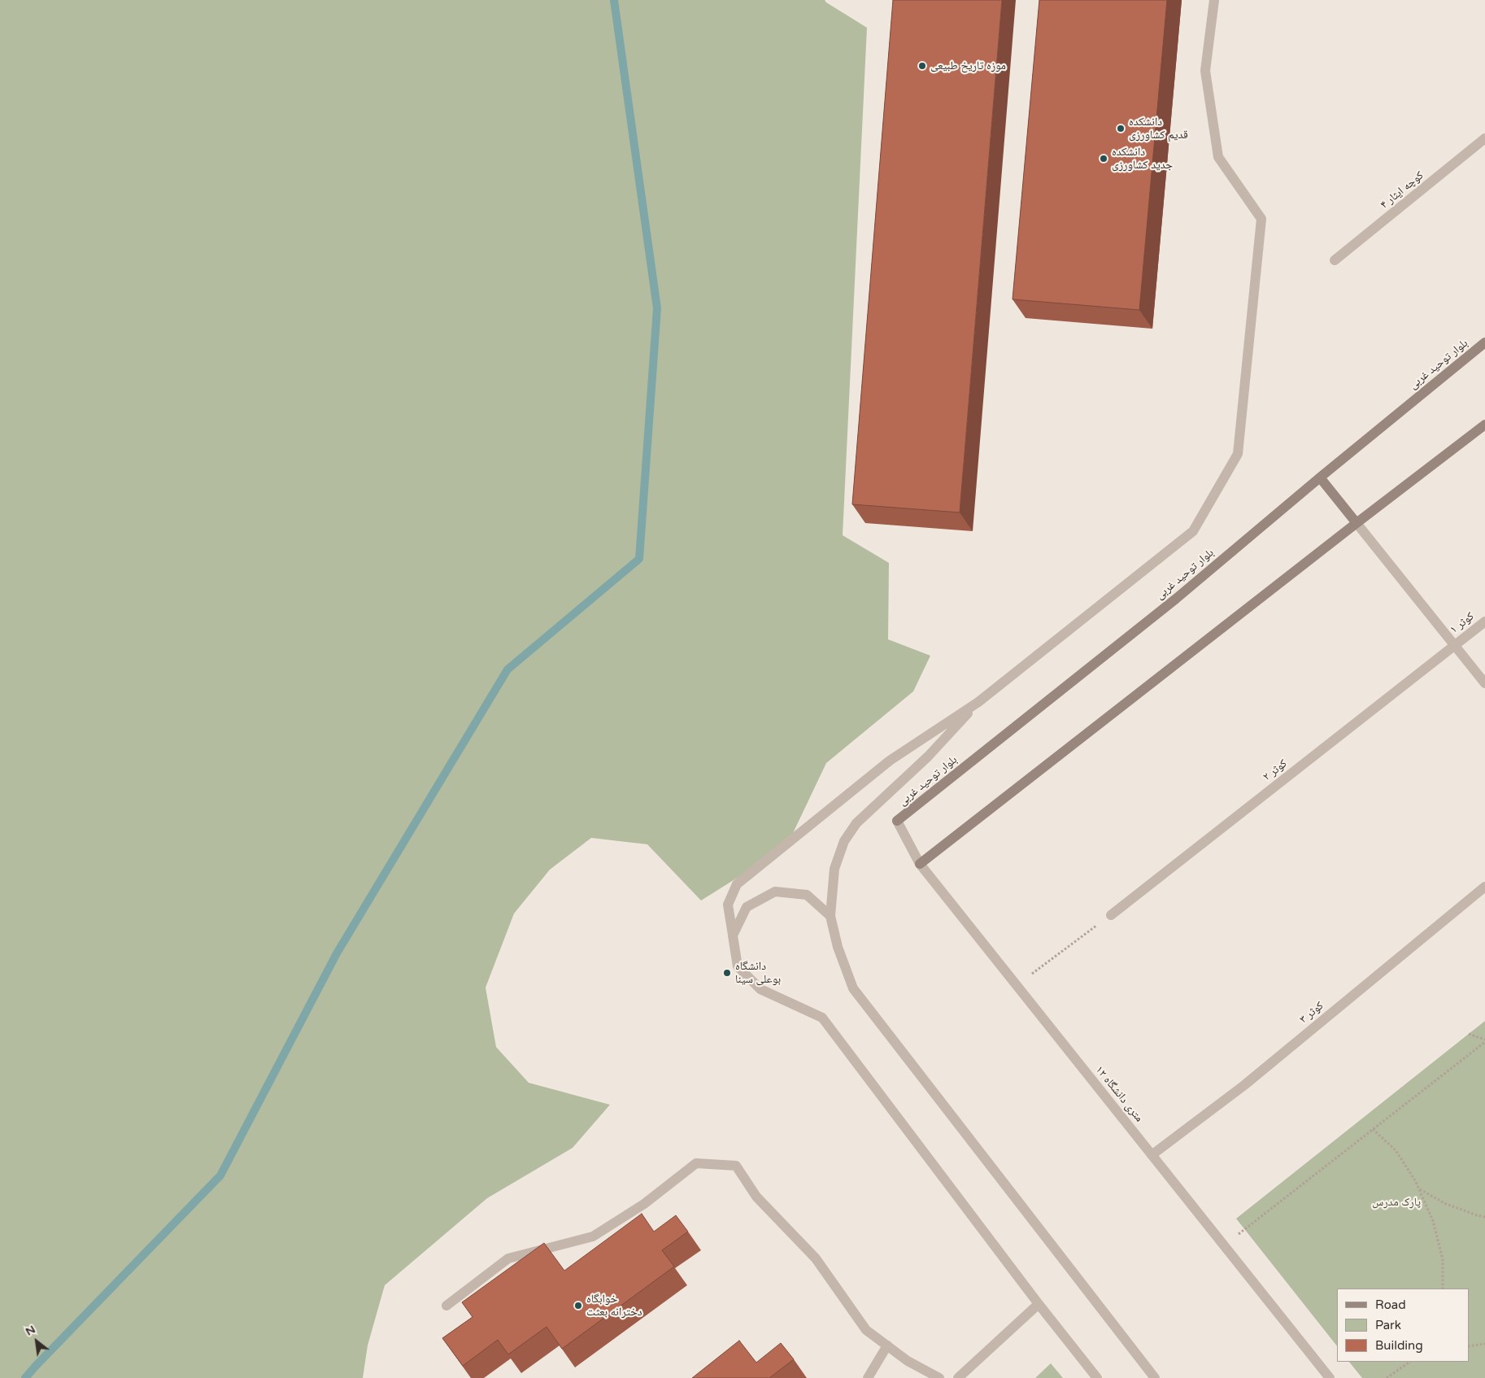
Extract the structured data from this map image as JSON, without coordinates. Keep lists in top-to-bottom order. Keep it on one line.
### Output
{"streets":{"street":["کوچه ایثار ۴","بلوار توحید غربی","کوثر ۱","کوثر ۲","کوثر ۳","۱۲ متری دانشگاه"]},"crossings":[["بلوار توحید غربی","۱۲ متری دانشگاه"],["کوثر ۱","کوثر ۲"],["کوثر ۳","۱۲ متری دانشگاه"]],"parks":["پارک مدرس"],"places":["موزه تاریخ طبیعی","دانشکده قدیم کشاورزی","دانشکده جدید کشاورزی","دانشگاه بوعلی سینا","خوابگاه دخترانه بعثت"],"legend":["Road","Park","Building"],"north":"top left"}
